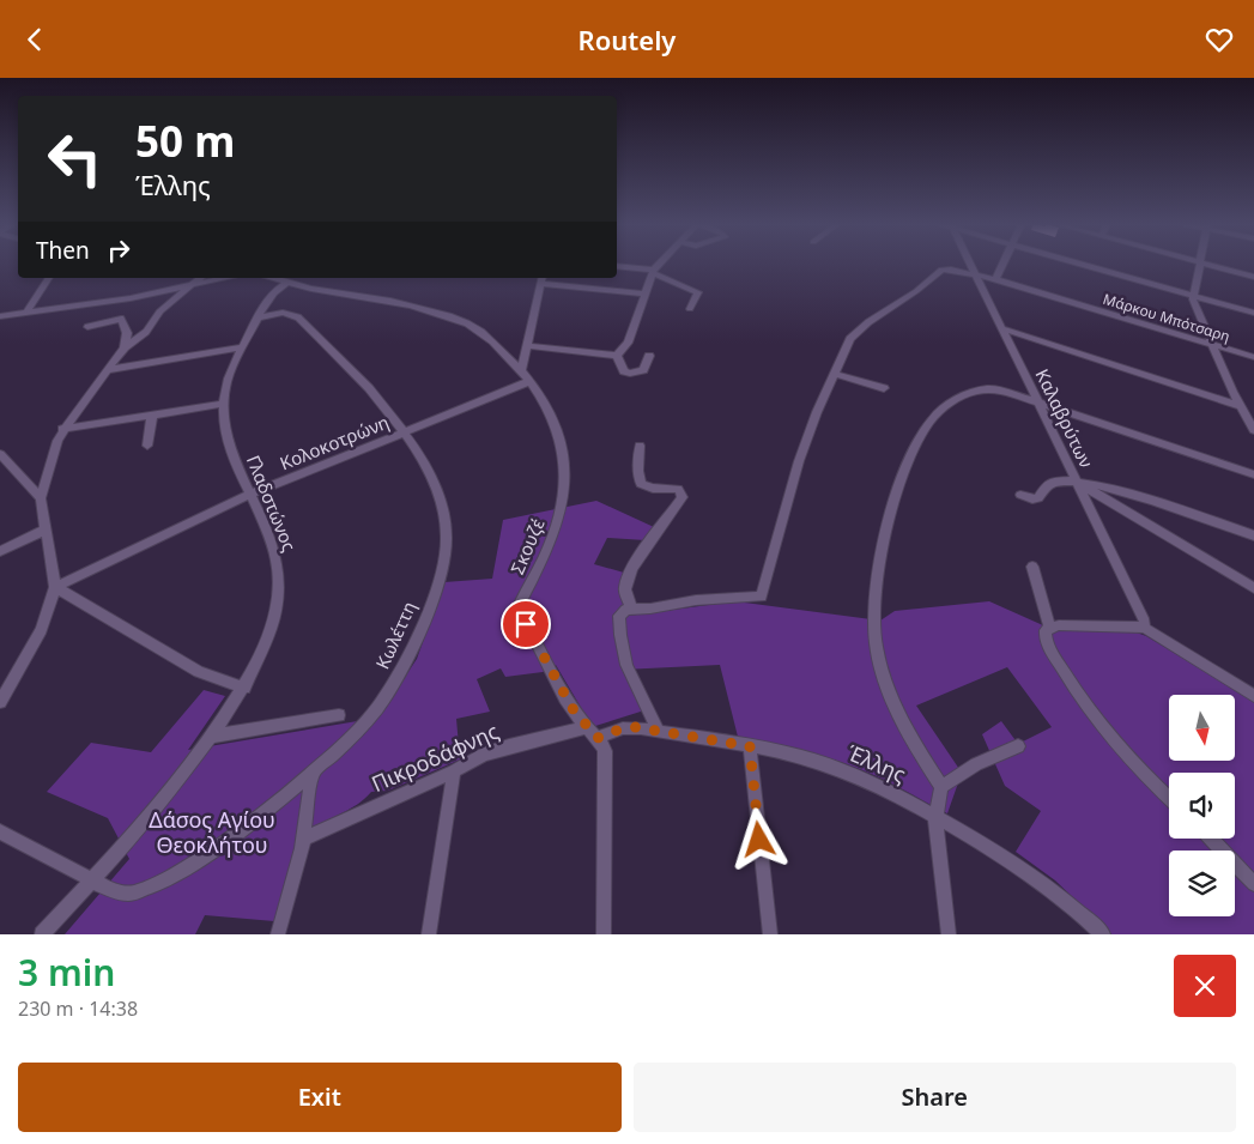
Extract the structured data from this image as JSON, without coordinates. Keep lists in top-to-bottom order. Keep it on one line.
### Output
{"streets":{"street":["Μάρκου Μπότσαρη","Καλαβρύτων","Κολοκοτρώνη","Γλαδστώνος","Σκουζέ","Κωλέττη","Πικροδάφνης","Έλλης"]},"crossings":[["Μάρκου Μπότσαρη","Καλαβρύτων"],["Κολοκοτρώνη","Γλαδστώνος"],["Κολοκοτρώνη","Σκουζέ"],["Κολοκοτρώνη","Κωλέττη"],["Γλαδστώνος","Σκουζέ"],["Γλαδστώνος","Κωλέττη"],["Σκουζέ","Πικροδάφνης"],["Σκουζέ","Έλλης"],["Πικροδάφνης","Έλλης"]],"parks":["Δάσος Αγίου Θεοκλήτου"],"north":"bottom","page":{"header":"Routely","turn":["50 m","Έλλης"],"then":"Then","heading":["3 min","230 m · 14:38"],"buttons":["Exit","Share"]}}
